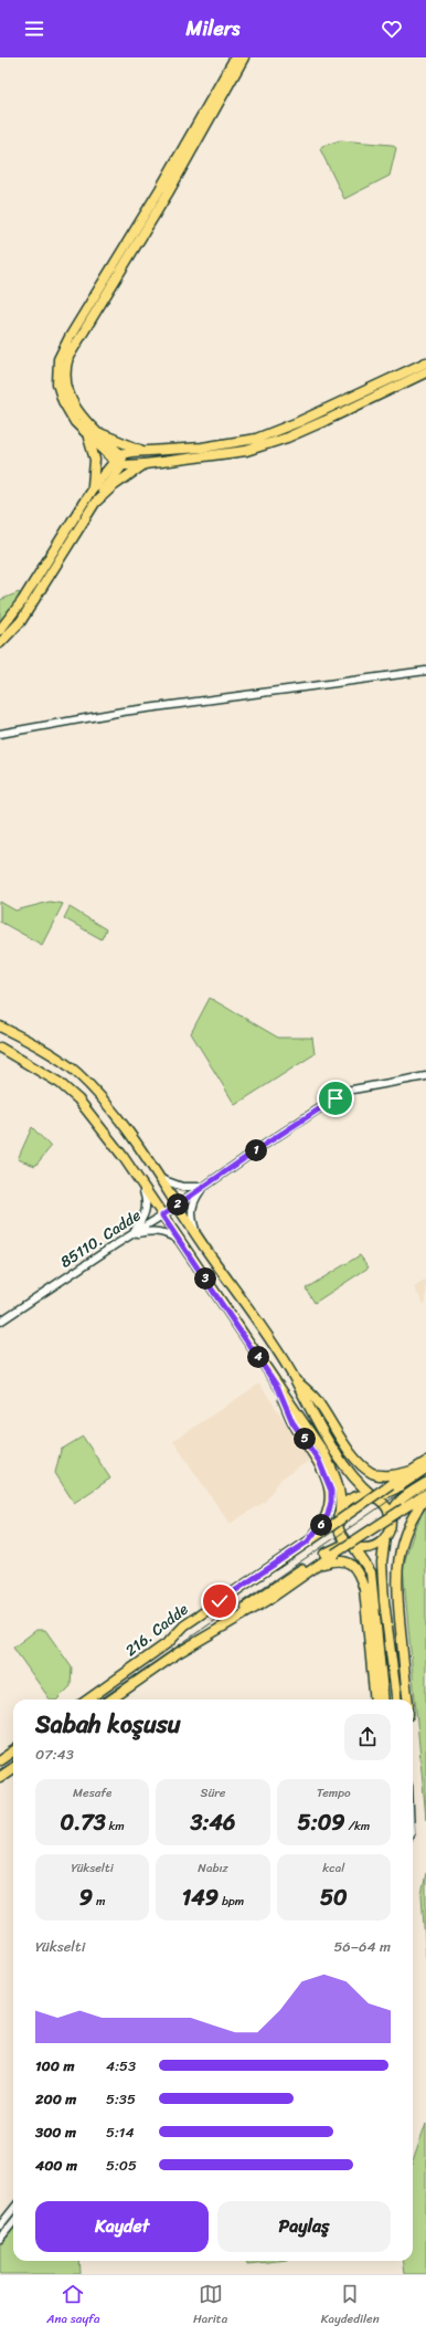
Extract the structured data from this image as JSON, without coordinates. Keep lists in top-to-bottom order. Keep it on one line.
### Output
{"streets":{"main road":["216. Cadde"],"street":["85110. Cadde"]},"page":{"header":"Milers","pins":["1","2","3","4","5","6"],"heading":["Sabah koşusu","07:43"],"stats":[["Mesafe","0.73 km"],["Süre","3:46"],["Tempo","5:09 /km"],["Yükselti","9 m"],["Nabız","149 bpm"],["kcal","50"]],"chart":["Yükselti","56–64 m"],"list":[{"name":"100 m","note":"4:53"},{"name":"200 m","note":"5:35"},{"name":"300 m","note":"5:14"},{"name":"400 m","note":"5:05"}],"buttons":["Kaydet","Paylaş"],"tabs":["Ana sayfa","Harita","Kaydedilen"]}}
